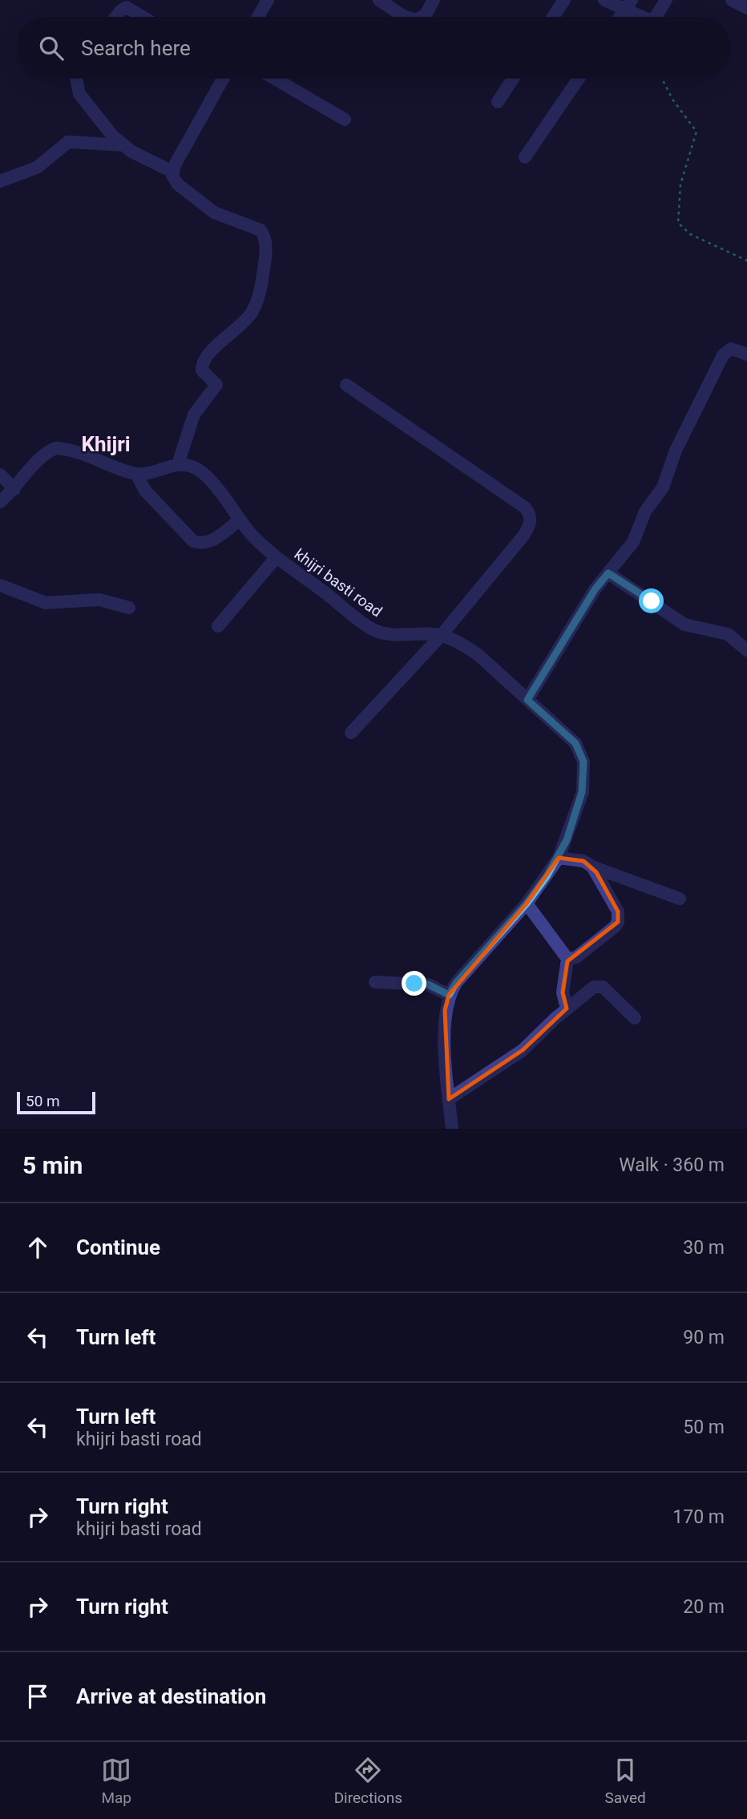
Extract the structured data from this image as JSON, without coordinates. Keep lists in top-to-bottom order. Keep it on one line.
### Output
{"streets":{"street":["khijri basti road"]},"districts":["Khijri"],"scale_bar":"50 m","page":{"search":"Search here","scale":"50 m","heading":["5 min","Walk · 360 m"],"list":[["Continue","30 m"],["Turn left","90 m"],["Turn left","khijri basti road","50 m"],["Turn right","khijri basti road","170 m"],["Turn right","20 m"],"Arrive at destination"],"nav":["Map","Directions","Saved"]}}
